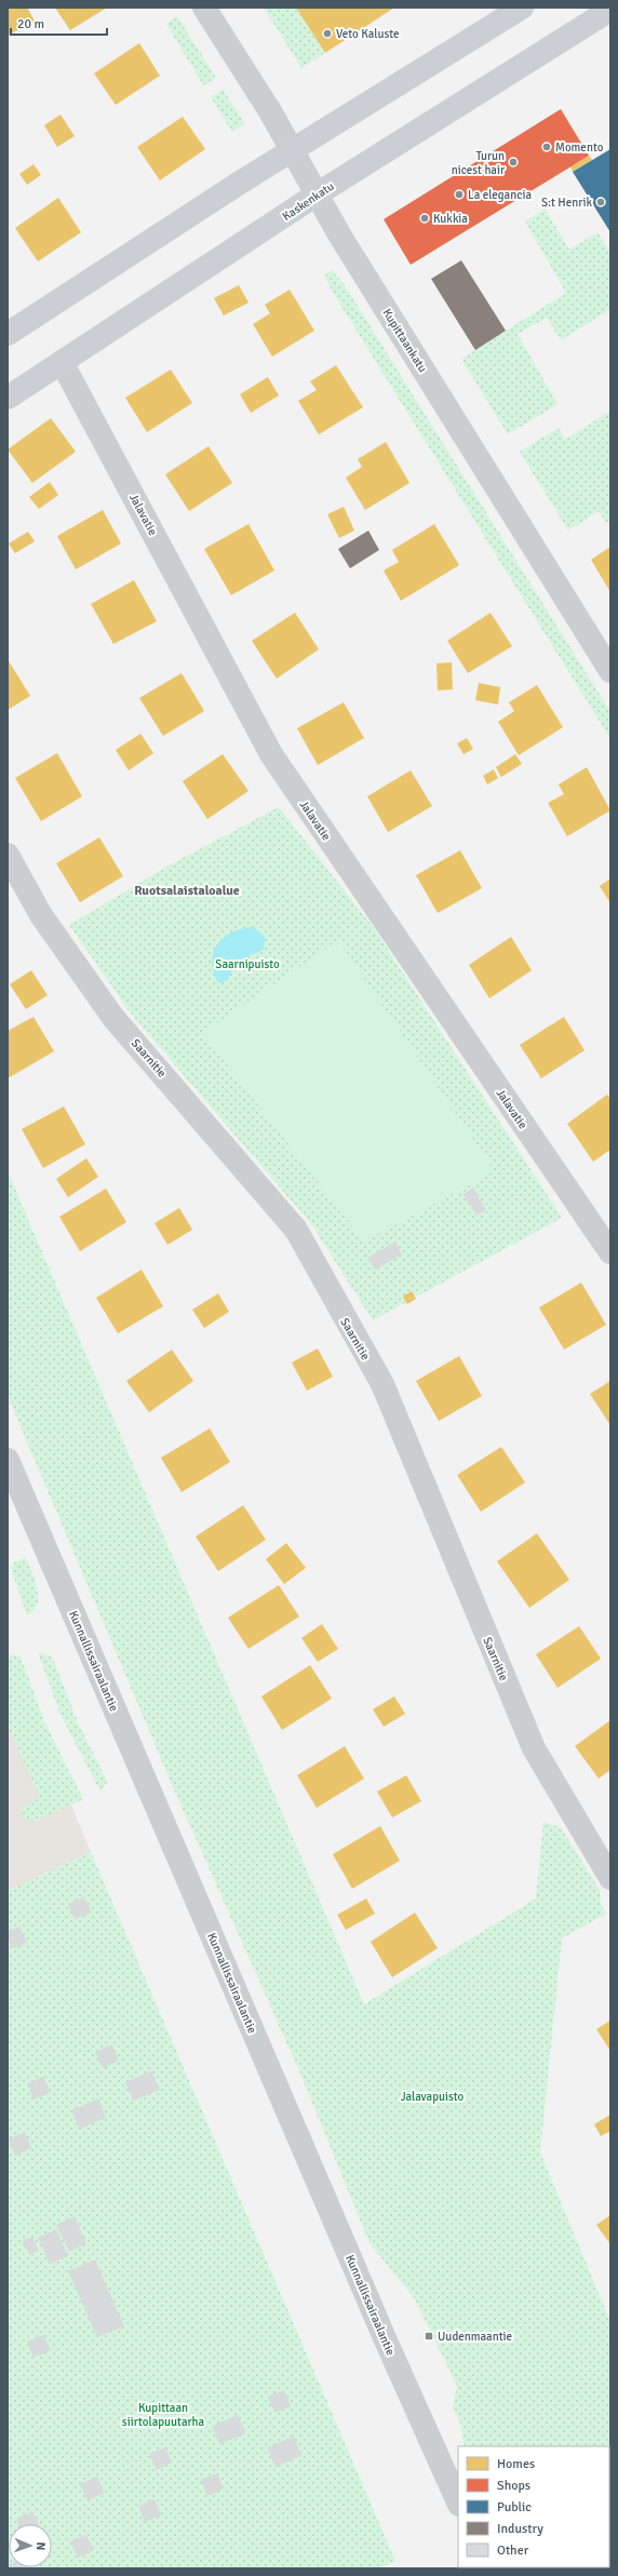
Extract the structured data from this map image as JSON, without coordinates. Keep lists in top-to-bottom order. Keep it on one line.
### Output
{"streets":{"main road":["Kaskenkatu"],"street":["Kupittaankatu","Jalavatie","Saarnitie","Kunnallissairaalantie"]},"crossings":[["Kaskenkatu","Kupittaankatu"],["Kaskenkatu","Jalavatie"]],"districts":["Ruotsalaistaloalue"],"parks":["Saarnipuisto","Jalavapuisto","Kupittaan siirtolapuutarha"],"places":{"other":["Veto Kaluste","Momento","Turun nicest hair","La elegancia","S:t Henrik","Kukkia"],"transit":["Uudenmaantie"]},"legend":["Homes","Shops","Public","Industry","Other"],"scale_bar":"20 m","north":"right"}
